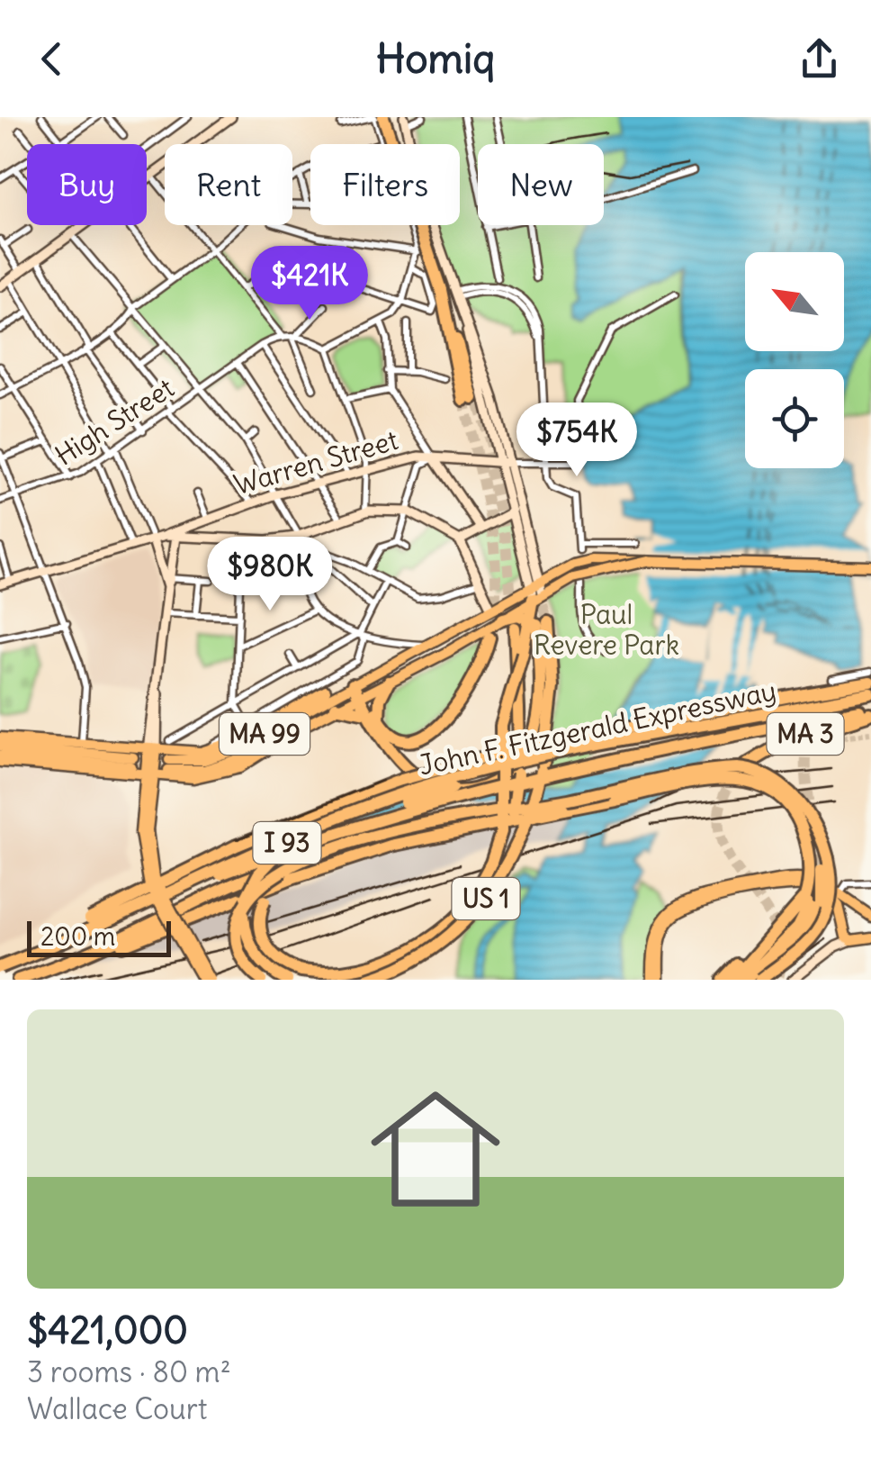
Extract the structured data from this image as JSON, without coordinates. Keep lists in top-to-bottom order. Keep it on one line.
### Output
{"streets":{"highway":["John F. Fitzgerald Expressway","MA 3","I 93","US 1"],"main road":["Warren Street","MA 99"],"street":["High Street"]},"crossings":[["John F. Fitzgerald Expressway","MA 3"],["John F. Fitzgerald Expressway","I 93"]],"parks":["Paul Revere Park"],"scale_bar":"200 m","north":"top left","page":{"header":"Homiq","chip":["Buy","Rent","Filters","New"],"price":["$421K","$754K","$980K"],"scale":"200 m","list":[{"name":"$421,000","note":"3 rooms · 80 m² · Wallace Court"}]}}
